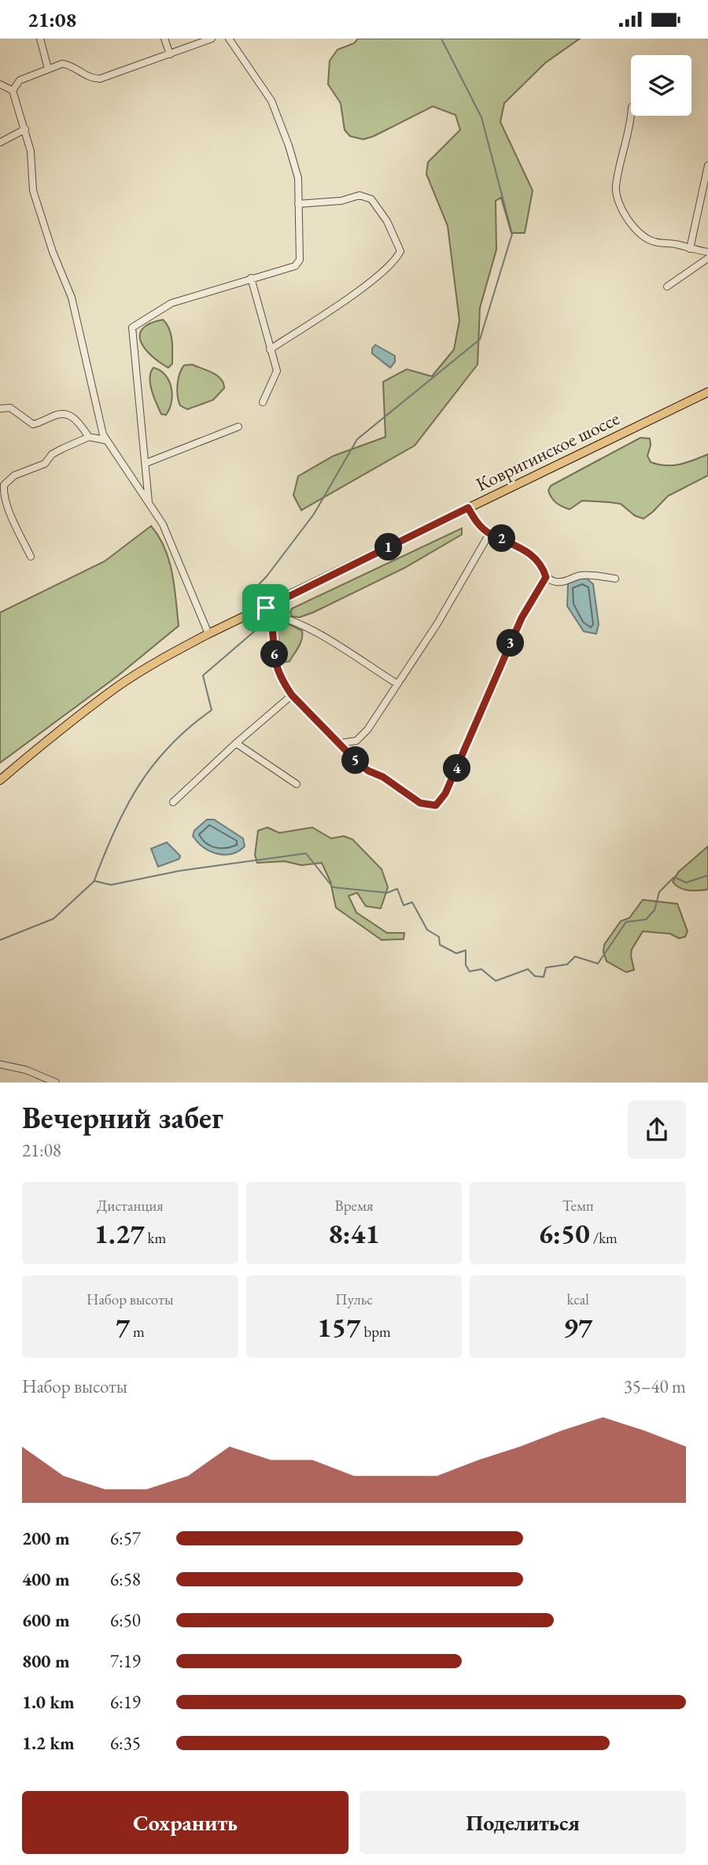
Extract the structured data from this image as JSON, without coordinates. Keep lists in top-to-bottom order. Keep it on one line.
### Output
{"streets":{"main road":["Ковригинское шоссе"]},"page":{"status":"21:08","pins":["2","1","3","6","5","4"],"heading":["Вечерний забег","21:08"],"stats":[["Дистанция","1.27 km"],["Время","8:41"],["Темп","6:50 /km"],["Набор высоты","7 m"],["Пульс","157 bpm"],["kcal","97"]],"chart":["Набор высоты","35–40 m"],"list":[{"name":"200 m","note":"6:57"},{"name":"400 m","note":"6:58"},{"name":"600 m","note":"6:50"},{"name":"800 m","note":"7:19"},{"name":"1.0 km","note":"6:19"},{"name":"1.2 km","note":"6:35"}],"buttons":["Сохранить","Поделиться"]}}
